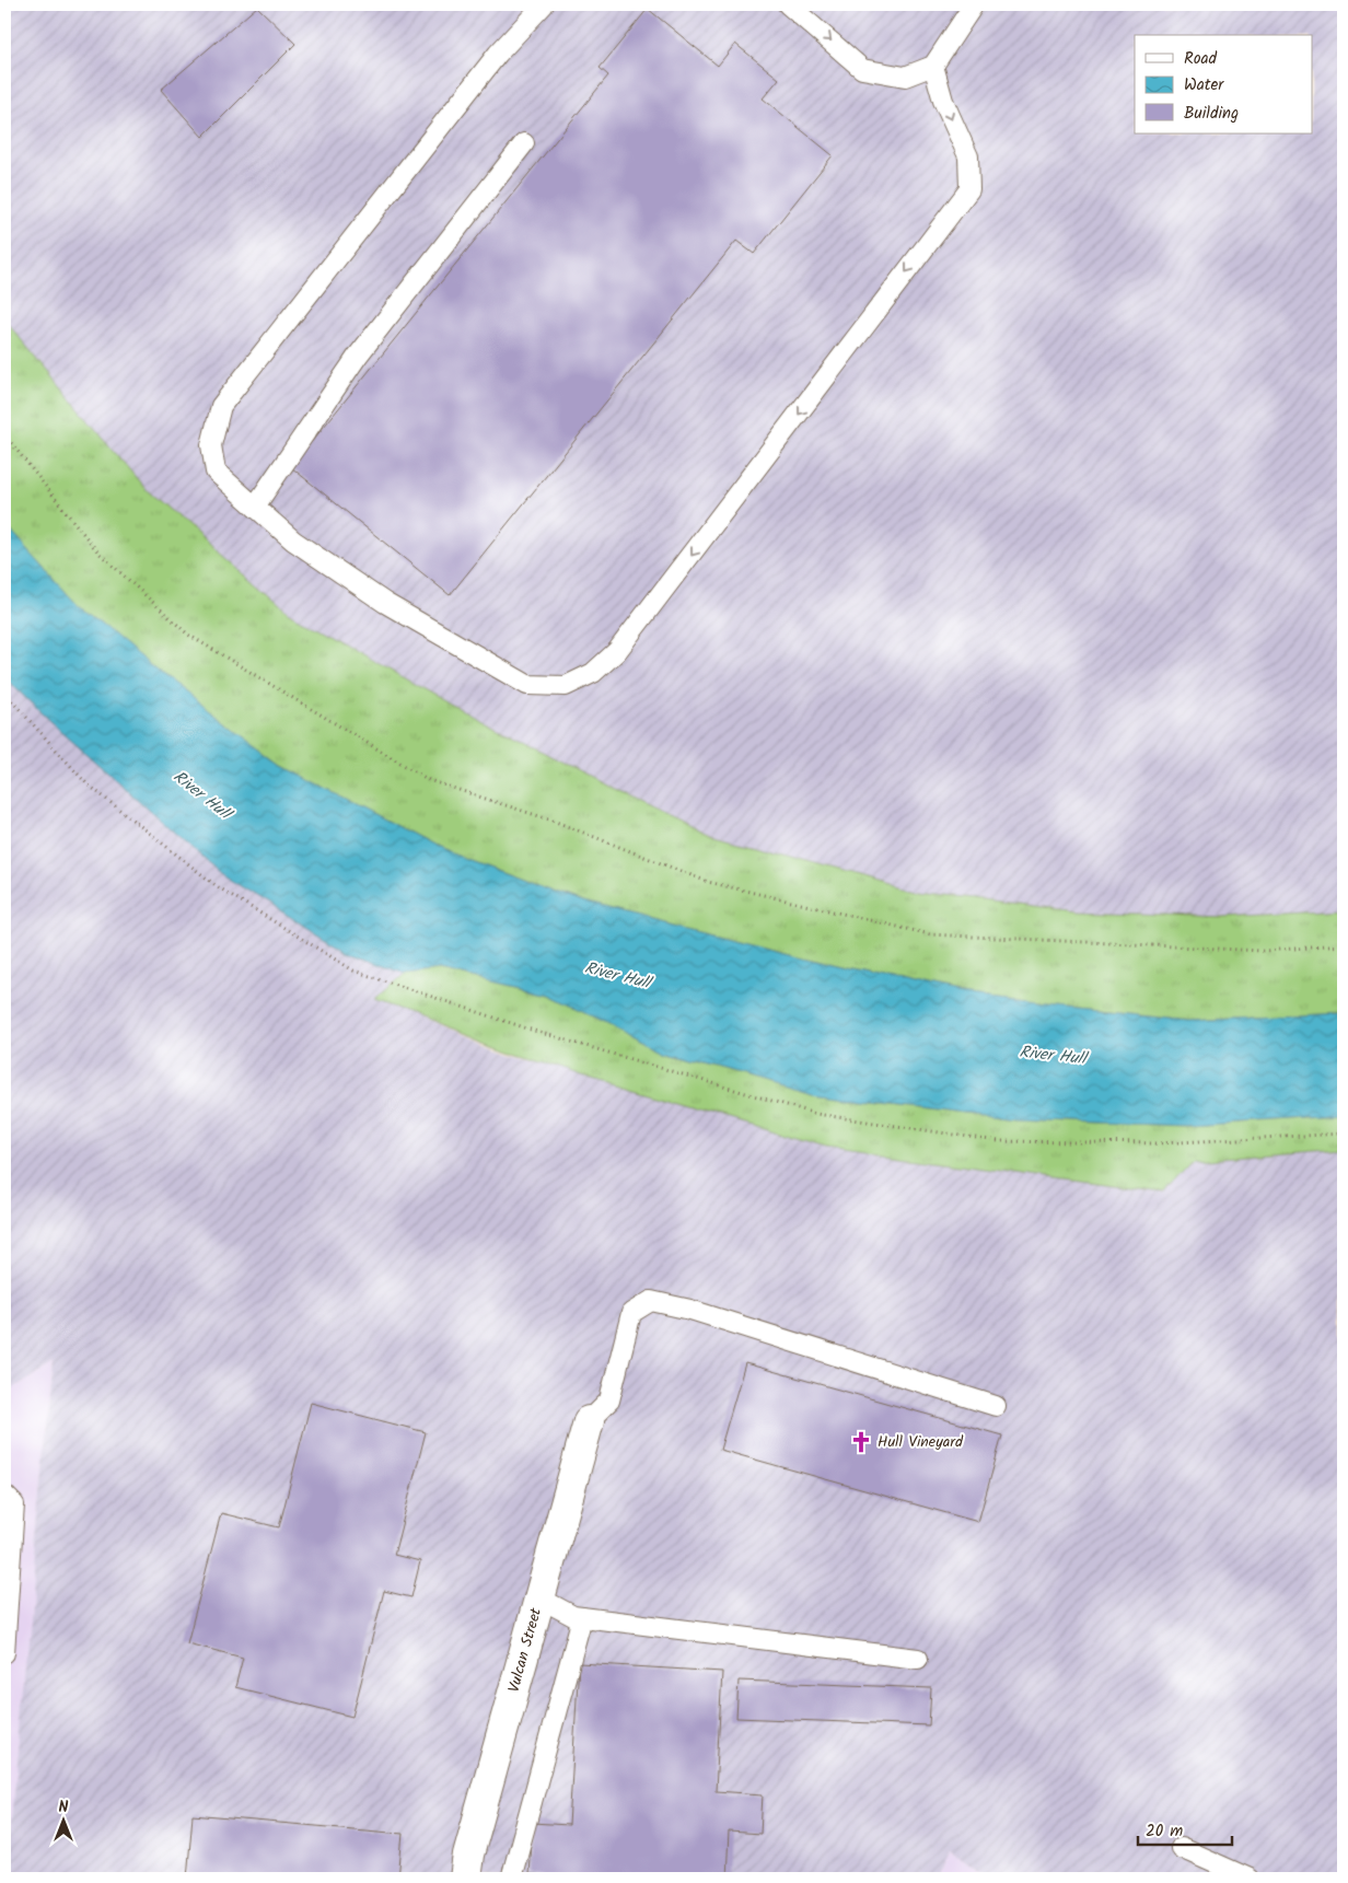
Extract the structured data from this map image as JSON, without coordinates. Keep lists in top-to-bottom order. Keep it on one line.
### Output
{"streets":{"street":["Vulcan Street"]},"water":["River Hull"],"places":{"church":["Hull Vineyard"]},"legend":["Road","Water","Building"],"scale_bar":"20 m","north":"top"}
